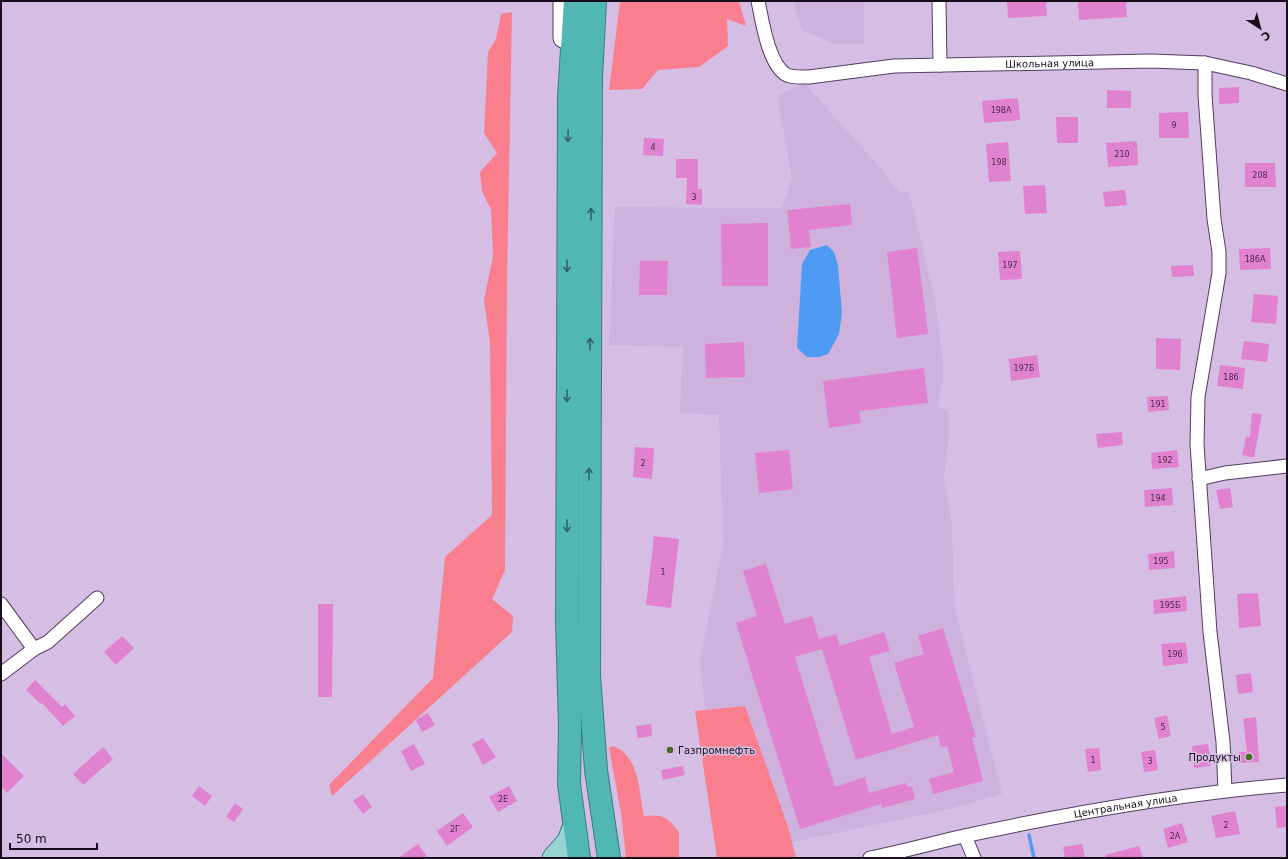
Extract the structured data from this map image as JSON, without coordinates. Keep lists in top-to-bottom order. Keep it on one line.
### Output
{"streets":{"street":["Школьная улица","Центральная улица"]},"places":["Газпромнефть","Продукты"],"house_numbers":["198А","9","4","210","198","208","3","186А","197","197Б","186","191","192","2","194","195","1","195Б","196","5","1","3","2Е","2","2Г","2А"],"scale_bar":"50 m","north":"bottom right"}
